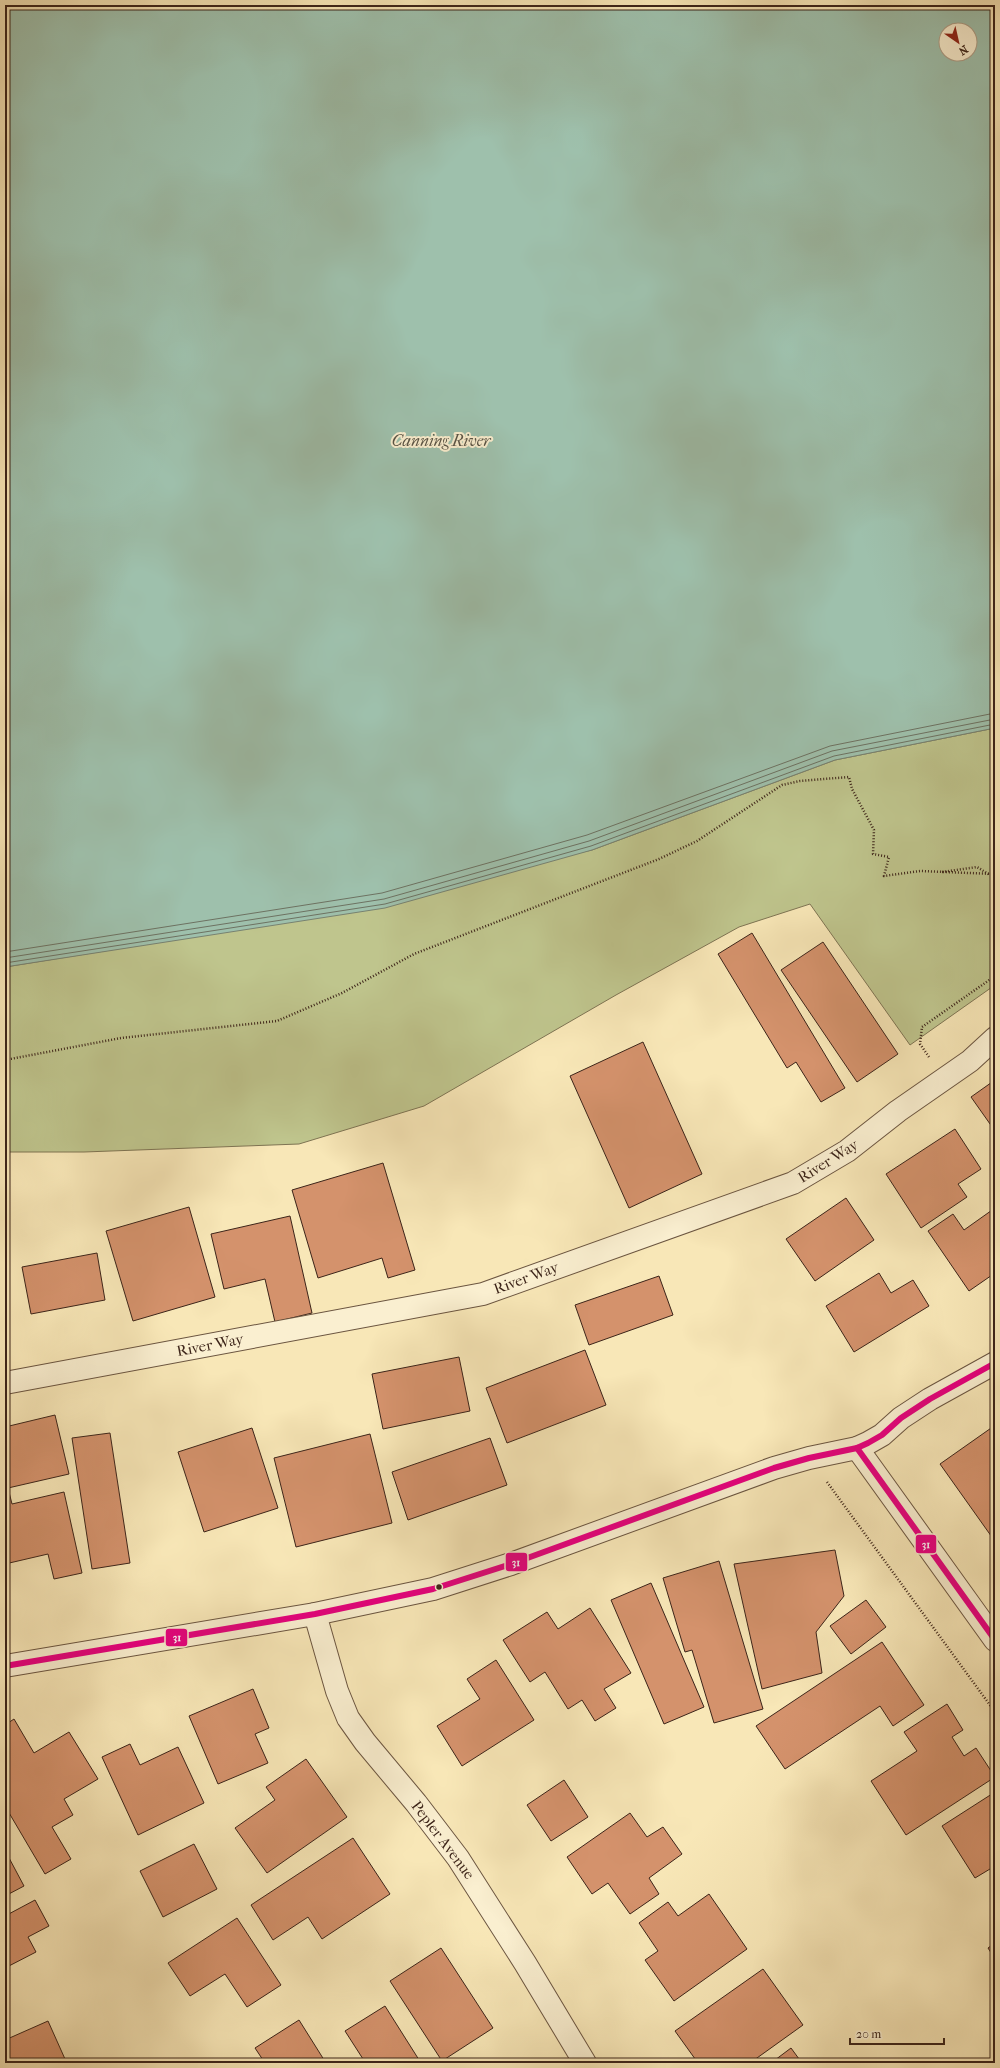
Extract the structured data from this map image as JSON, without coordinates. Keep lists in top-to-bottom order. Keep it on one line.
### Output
{"streets":{"street":["River Way","Pepler Avenue"]},"water":["Canning River"],"lines":["transit line 31"],"scale_bar":"20 m","north":"bottom right"}
